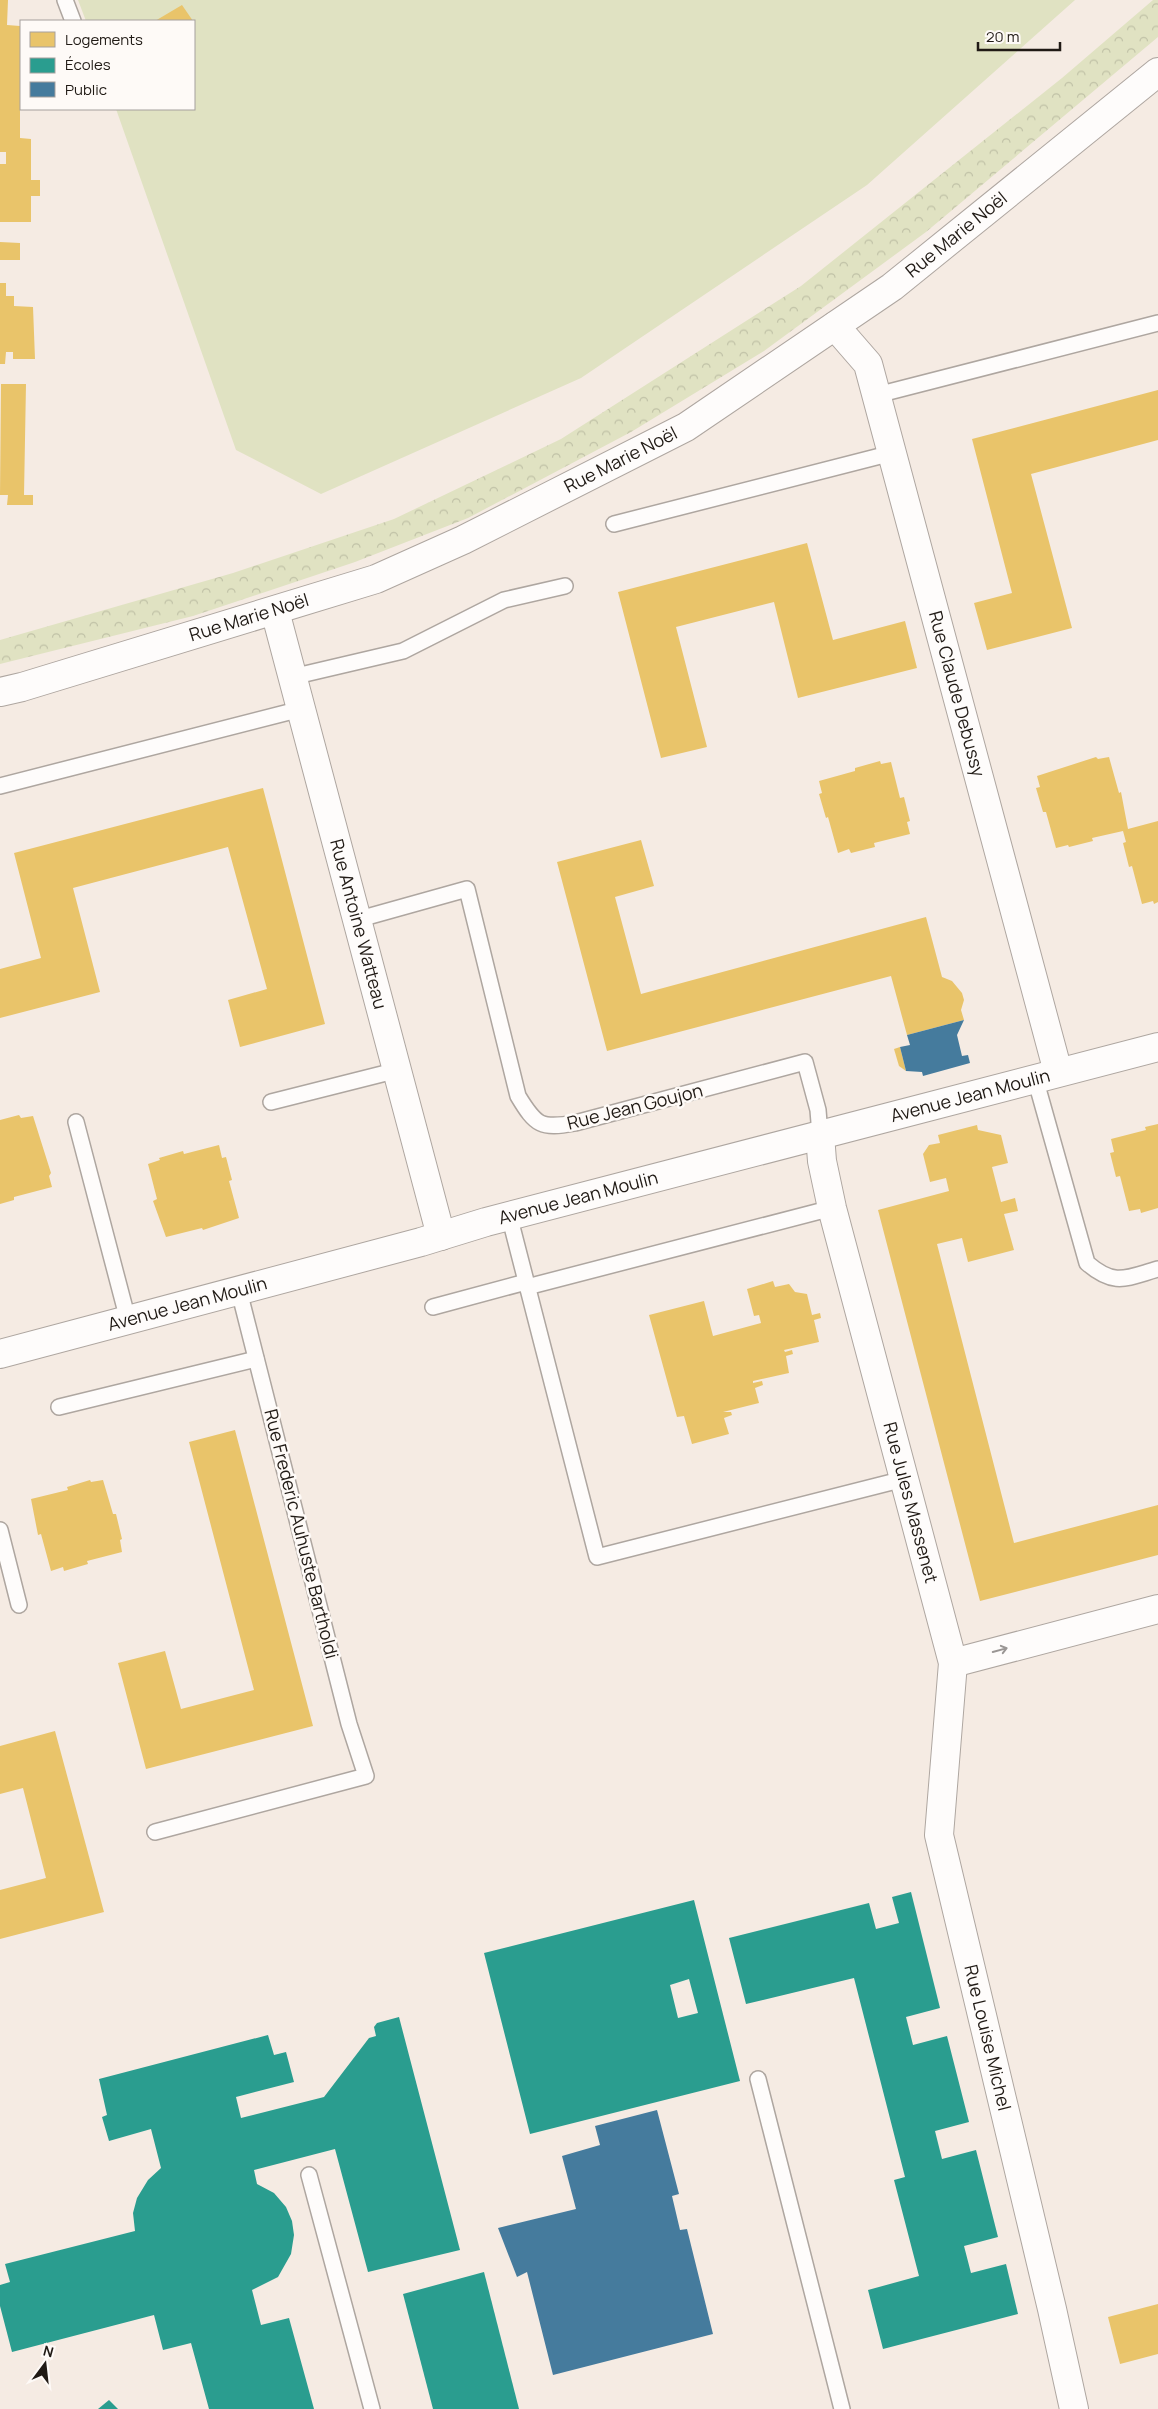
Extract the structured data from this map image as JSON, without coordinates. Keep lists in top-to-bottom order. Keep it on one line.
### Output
{"streets":{"street":["Rue Marie Noël","Rue Claude Debussy","Rue Antoine Watteau","Avenue Jean Moulin","Rue Jules Massenet","Rue Louise Michel"],"lane":["Rue Jean Goujon","Rue Frederic Auhuste Bartholdi"]},"crossings":[["Rue Marie Noël","Rue Claude Debussy"],["Rue Marie Noël","Rue Antoine Watteau"],["Rue Claude Debussy","Avenue Jean Moulin"],["Rue Antoine Watteau","Avenue Jean Moulin"],["Rue Antoine Watteau","Rue Jean Goujon"],["Avenue Jean Moulin","Rue Jean Goujon"],["Avenue Jean Moulin","Rue Jules Massenet"],["Avenue Jean Moulin","Rue Frederic Auhuste Bartholdi"],["Rue Jean Goujon","Rue Jules Massenet"],["Rue Jules Massenet","Rue Louise Michel"]],"legend":["Logements","Écoles","Public"],"scale_bar":"20 m","north":"top"}
